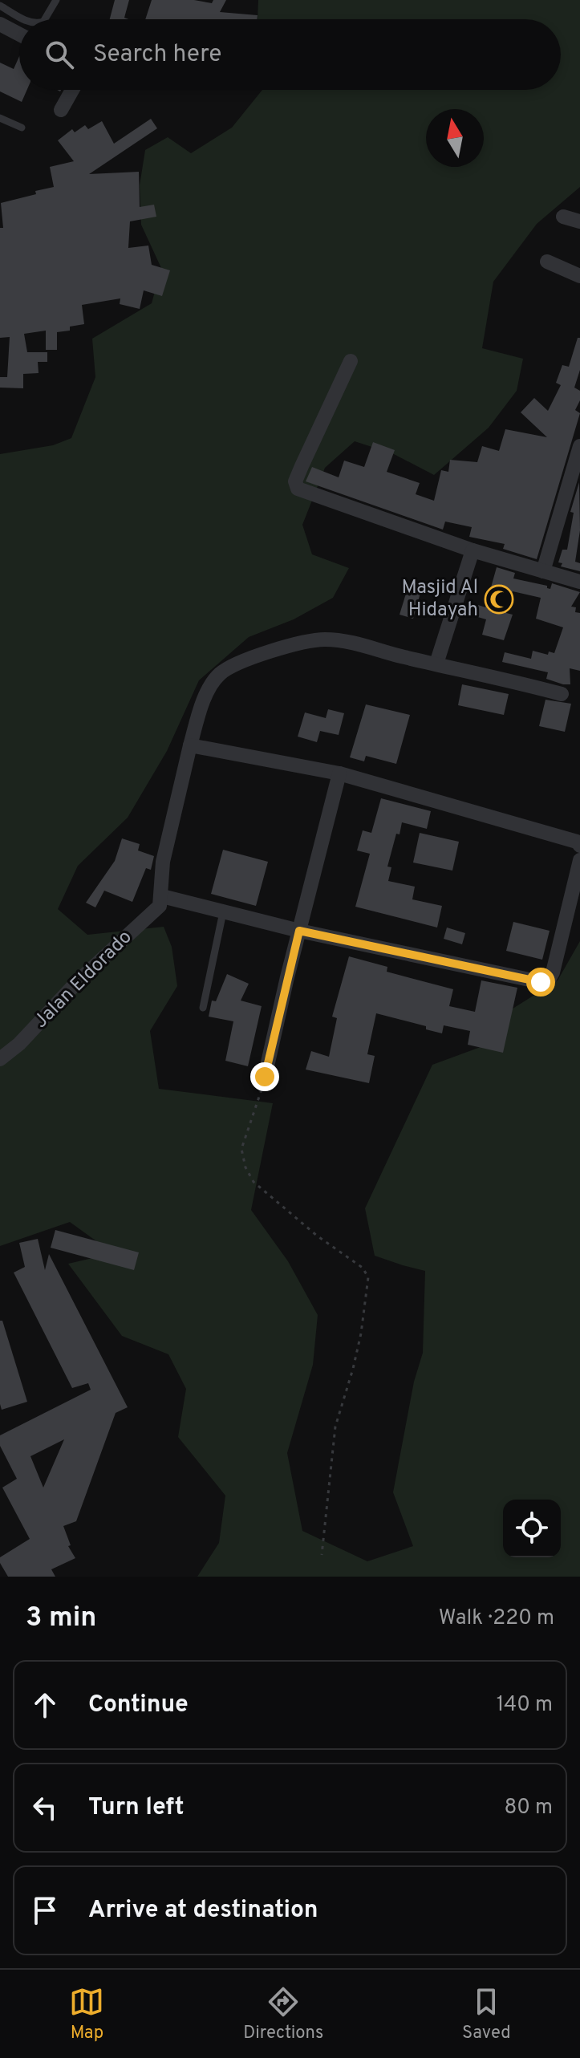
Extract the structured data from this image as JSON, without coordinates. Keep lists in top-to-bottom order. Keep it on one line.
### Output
{"streets":{"street":["Jalan Eldorado"]},"places":{"mosque":["Masjid Al Hidayah"]},"north":"top","page":{"search":"Search here","heading":["3 min","Walk · 220 m"],"list":[["Continue","140 m"],["Turn left","80 m"],"Arrive at destination"],"nav":["Map","Directions","Saved"]}}
